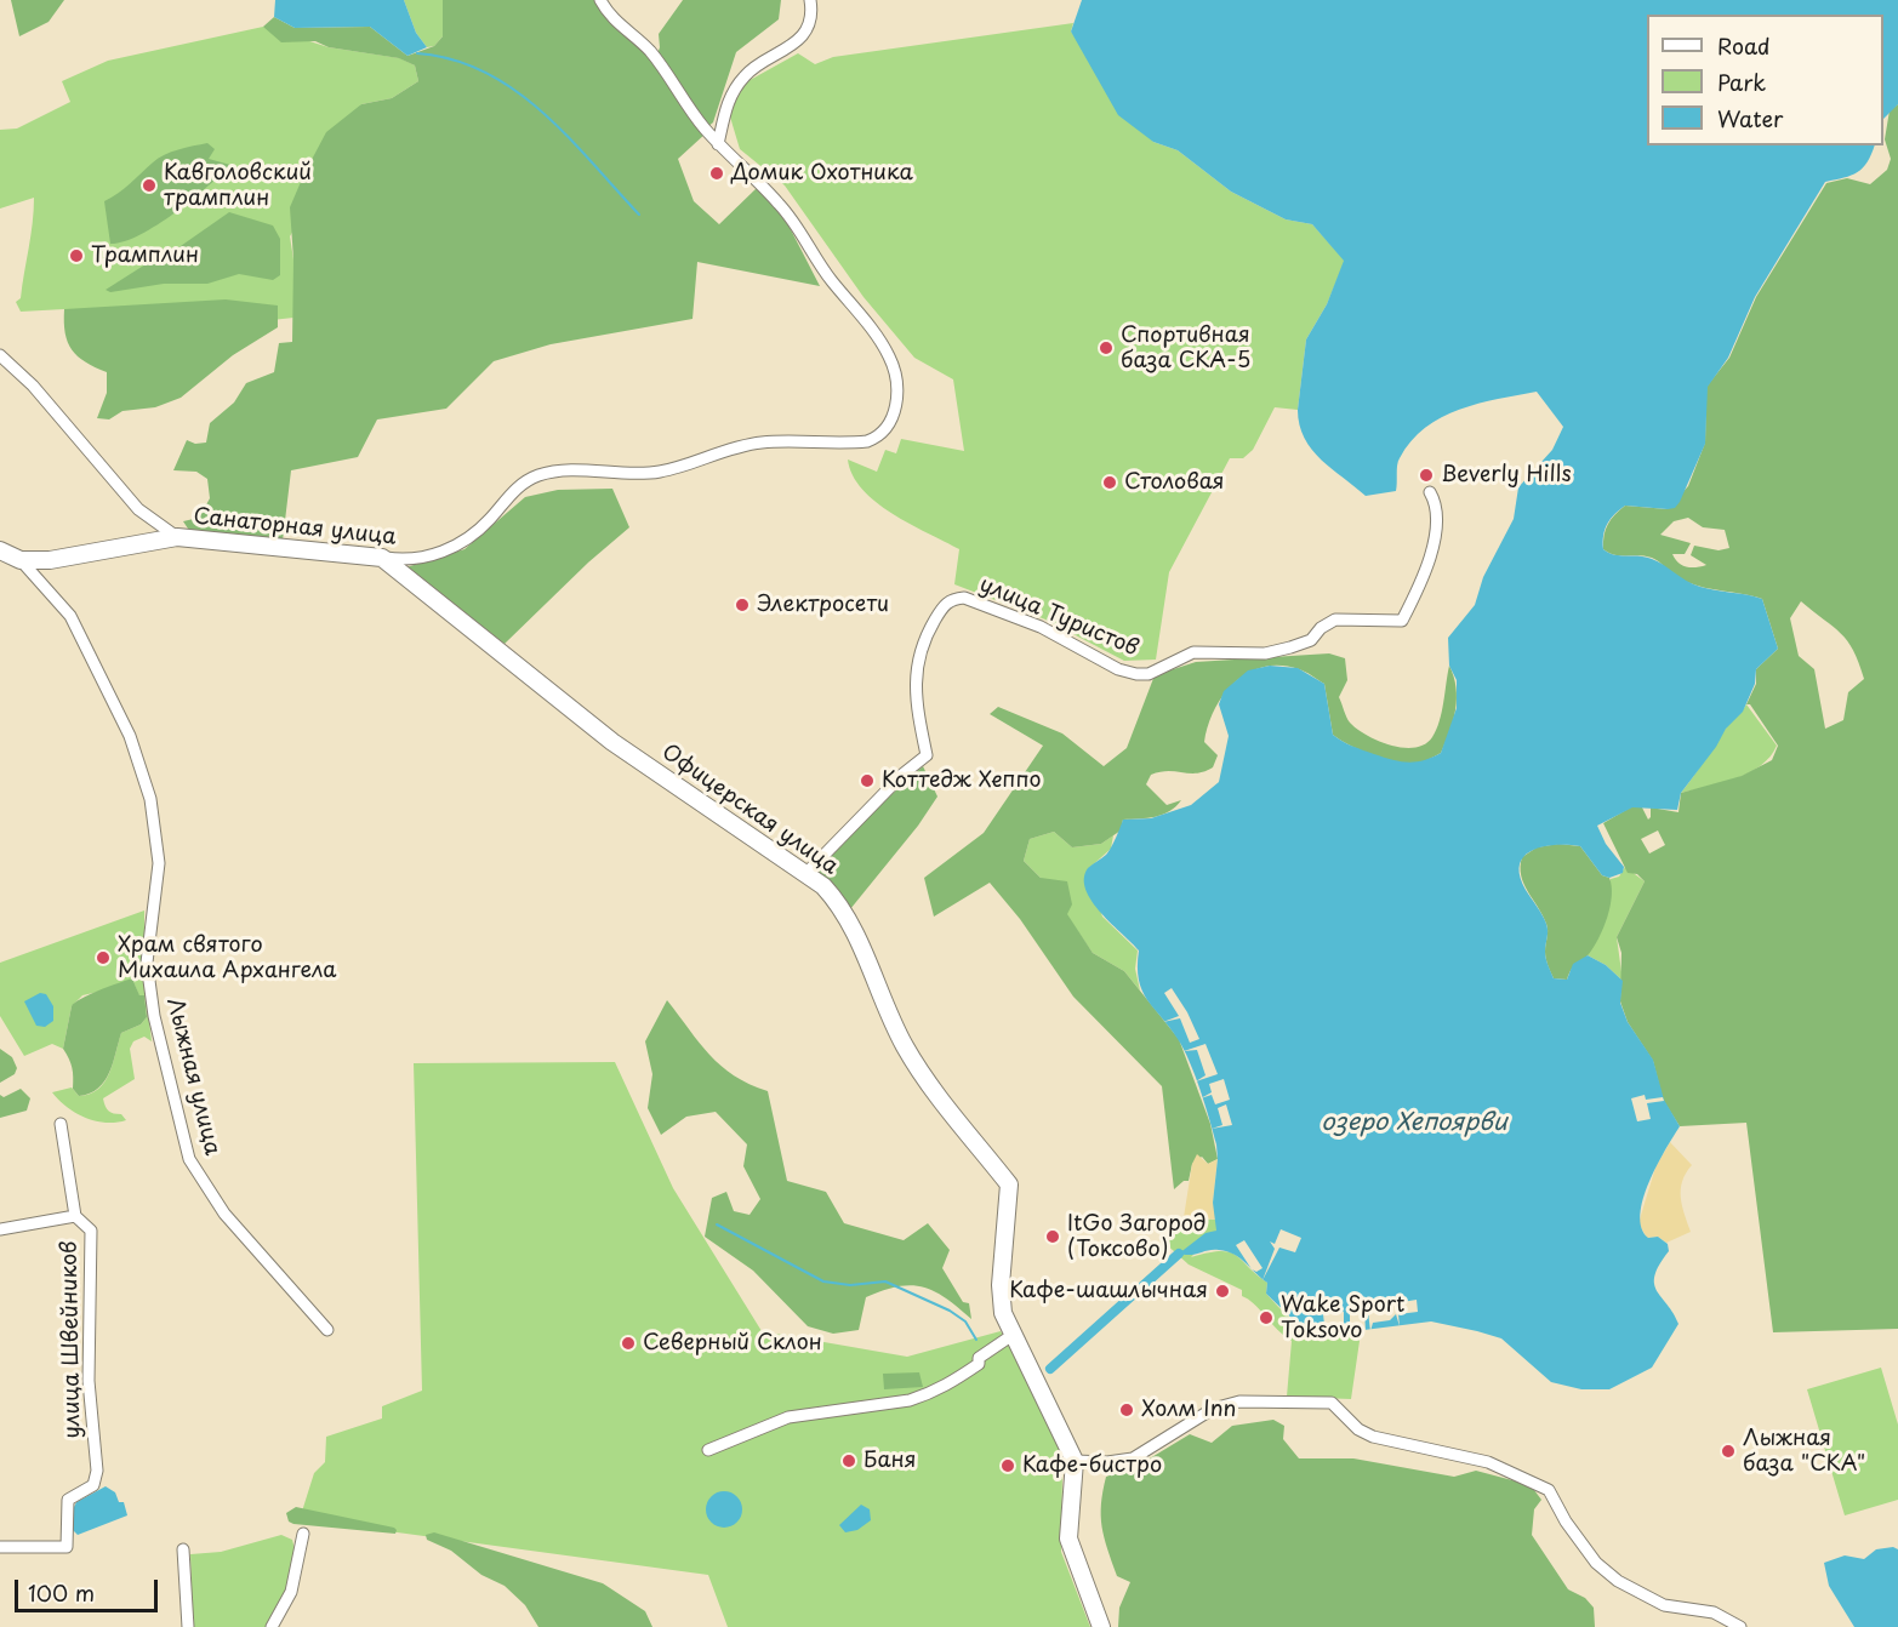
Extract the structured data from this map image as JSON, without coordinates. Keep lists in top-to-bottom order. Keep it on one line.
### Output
{"streets":{"street":["Санаторная улица","улица Туристов","Офицерская улица","Лыжная улица","улица Швейников"]},"crossings":[["Санаторная улица","Офицерская улица"],["Санаторная улица","Лыжная улица"],["улица Туристов","Офицерская улица"]],"water":["озеро Хепоярви"],"places":["Домик Охотника","Кавголовский трамплин","Трамплин","Спортивная база СКА-5","Beverly Hills","Столовая","Электросети","Коттедж Хеппо","Храм святого Михаила Архангела","ItGo Загород (Токсово)","Кафе-шашлычная","Wake Sport Toksovo","Северный Склон","Холм Inn","Лыжная база \"СКА\"","Баня","Кафе-бистро"],"legend":["Road","Park","Water"],"scale_bar":"100 m"}
